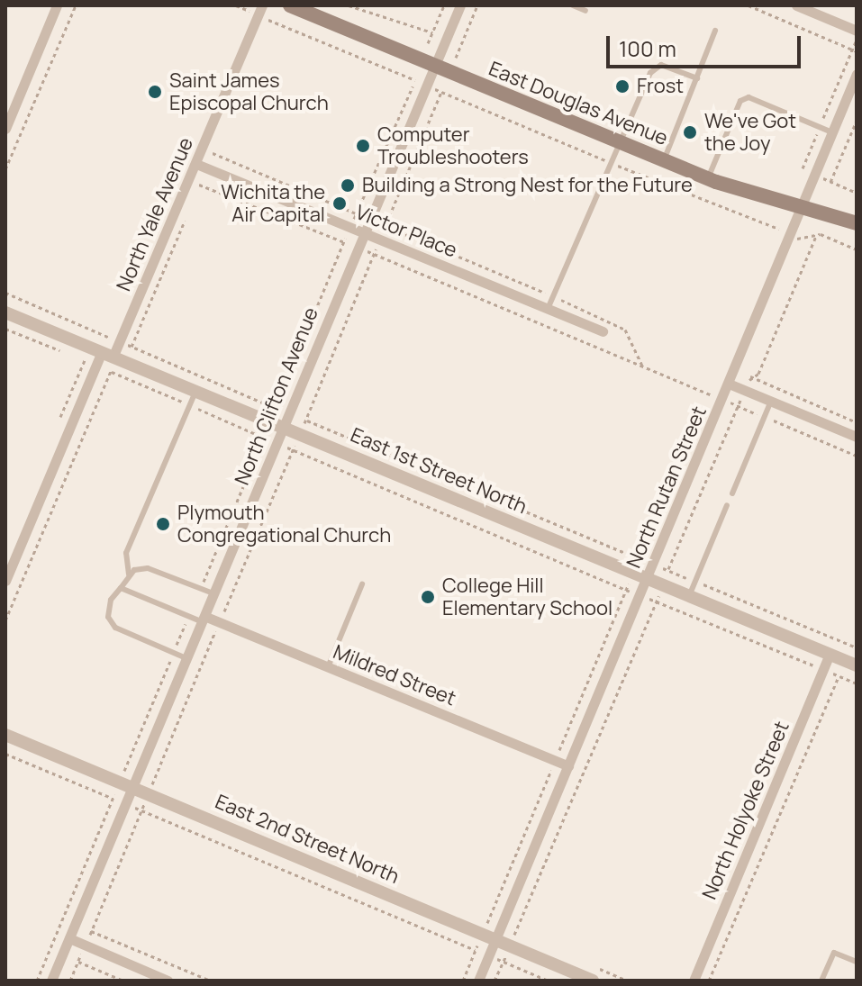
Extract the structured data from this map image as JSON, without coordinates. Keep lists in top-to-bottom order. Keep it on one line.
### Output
{"streets":{"main road":["East Douglas Avenue"],"street":["North Yale Avenue","Victor Place","North Clifton Avenue","East 1st Street North","North Rutan Street","Mildred Street","North Holyoke Street","East 2nd Street North"]},"crossings":[["East Douglas Avenue","North Clifton Avenue"],["East Douglas Avenue","North Rutan Street"],["North Yale Avenue","Victor Place"],["North Yale Avenue","East 1st Street North"],["Victor Place","North Clifton Avenue"],["North Clifton Avenue","East 1st Street North"],["North Clifton Avenue","Mildred Street"],["North Clifton Avenue","East 2nd Street North"],["East 1st Street North","North Rutan Street"],["East 1st Street North","North Holyoke Street"],["North Rutan Street","Mildred Street"],["North Rutan Street","East 2nd Street North"]],"places":["Frost","Saint James Episcopal Church","We've Got the Joy","Computer Troubleshooters","Building a Strong Nest for the Future","Wichita the Air Capital","Plymouth Congregational Church","College Hill Elementary School"],"scale_bar":"100 m"}
